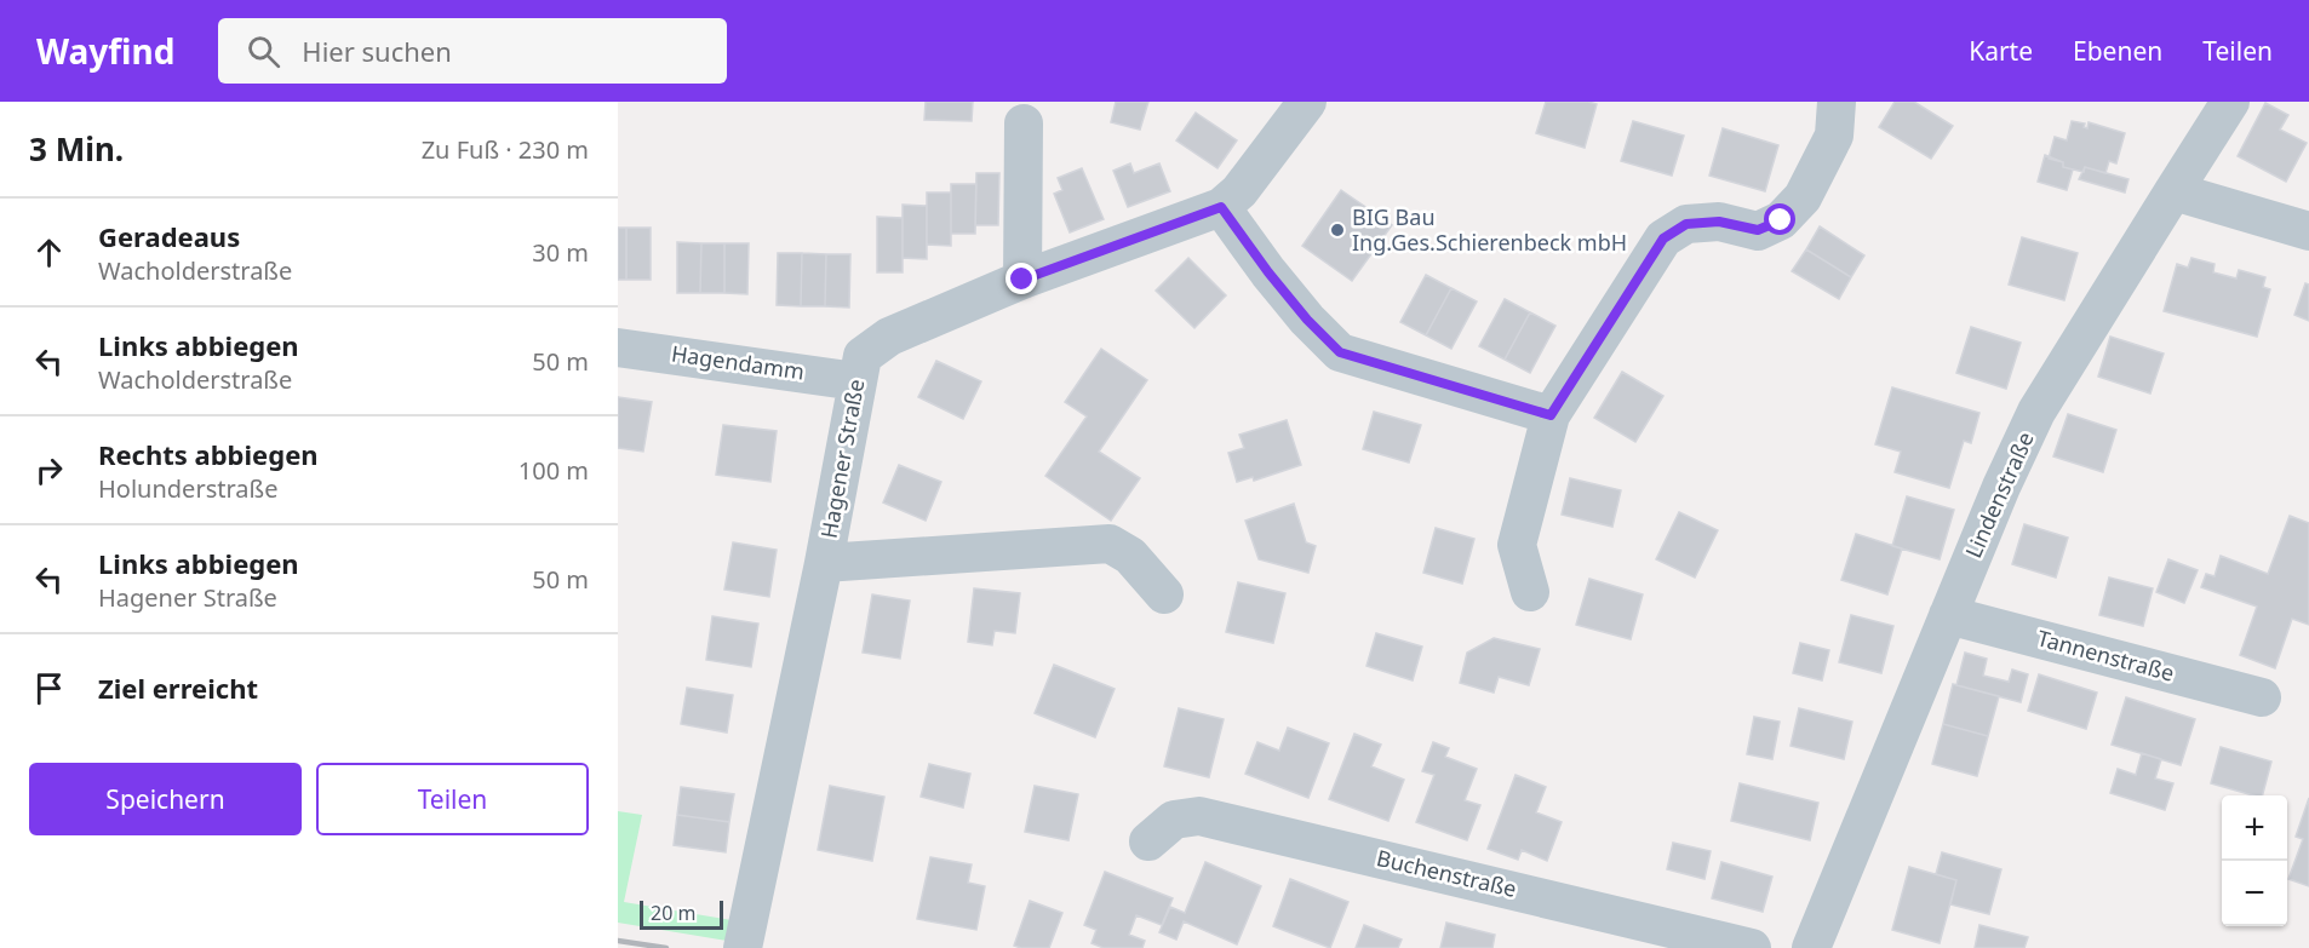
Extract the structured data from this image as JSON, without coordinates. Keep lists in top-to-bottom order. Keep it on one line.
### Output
{"streets":{"street":["Hagendamm","Hagener Straße","Lindenstraße","Tannenstraße","Buchenstraße"]},"crossings":[["Hagendamm","Hagener Straße"],["Lindenstraße","Tannenstraße"]],"places":["BIG Bau Ing.Ges.Schierenbeck mbH"],"scale_bar":"20 m","page":{"header":"Wayfind","search":"Hier suchen","nav":["Karte","Ebenen","Teilen"],"heading":["3 Min.","Zu Fuß · 230 m"],"list":[["Geradeaus","Wacholderstraße","30 m"],["Links abbiegen","Wacholderstraße","50 m"],["Rechts abbiegen","Holunderstraße","100 m"],["Links abbiegen","Hagener Straße","50 m"],"Ziel erreicht"],"buttons":["Speichern","Teilen"],"map_buttons":["+","−"],"scale":"20 m"}}
